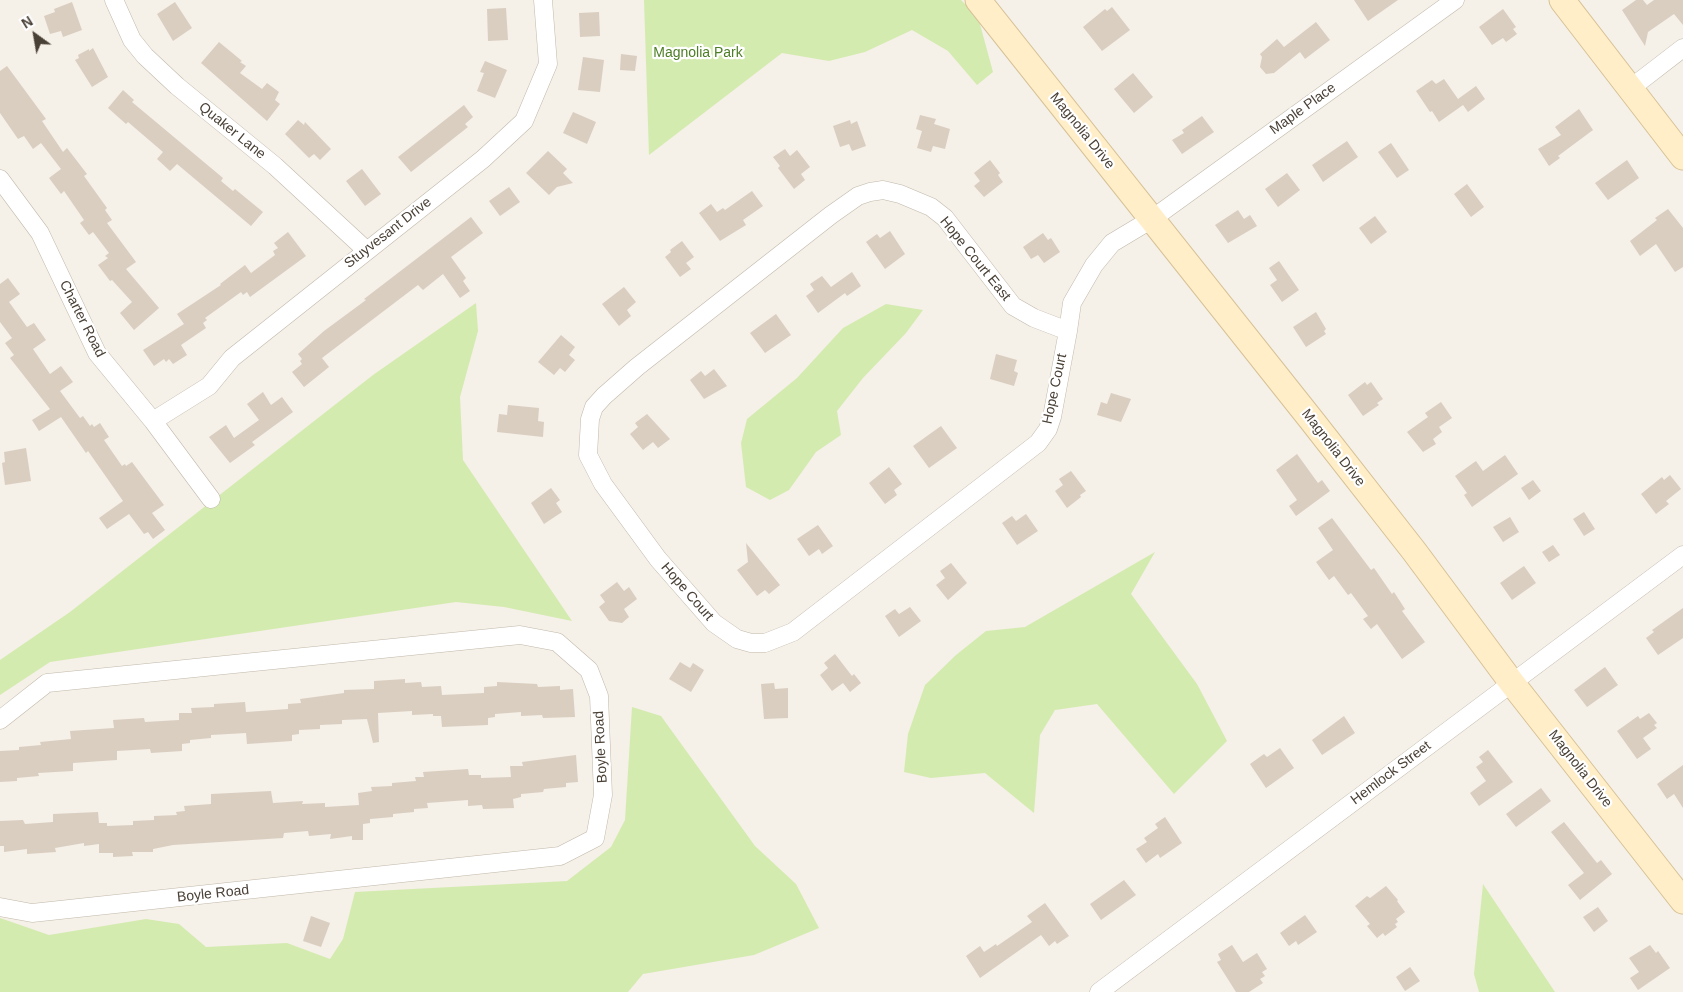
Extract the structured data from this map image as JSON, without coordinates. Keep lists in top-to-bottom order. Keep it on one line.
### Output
{"streets":{"street":["Maple Place","Quaker Lane","Magnolia Drive","Stuyvesant Drive","Hope Court East","Charter Road","Hope Court","Boyle Road","Hemlock Street"]},"crossings":[["Maple Place","Magnolia Drive"],["Maple Place","Hope Court"],["Quaker Lane","Stuyvesant Drive"],["Magnolia Drive","Hope Court"],["Magnolia Drive","Hemlock Street"],["Stuyvesant Drive","Charter Road"],["Hope Court East","Hope Court"]],"parks":["Magnolia Park"],"north":"top left"}
